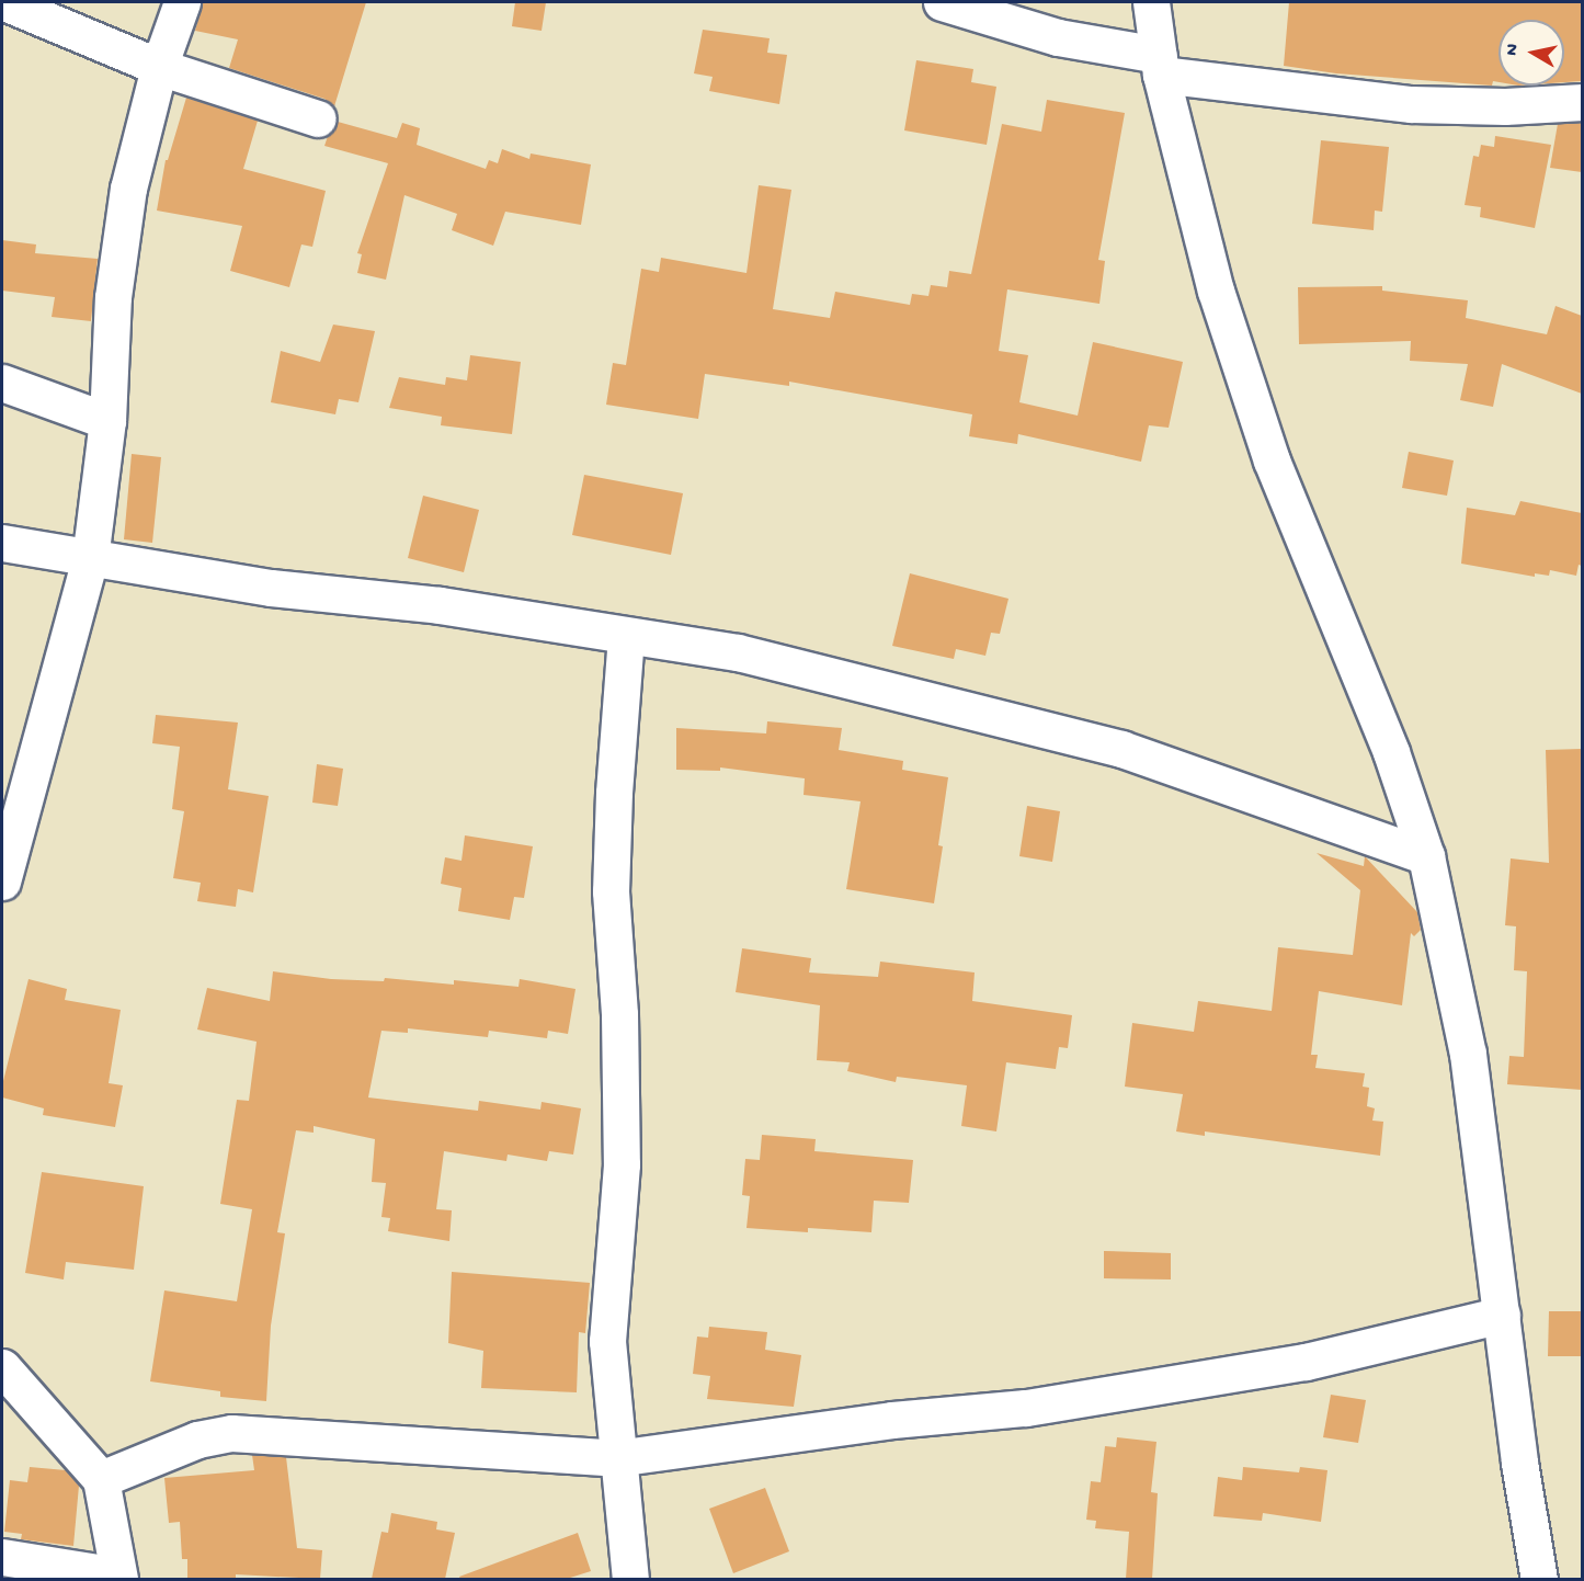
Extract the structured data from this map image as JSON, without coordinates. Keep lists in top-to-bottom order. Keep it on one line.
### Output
{"north":"left"}
